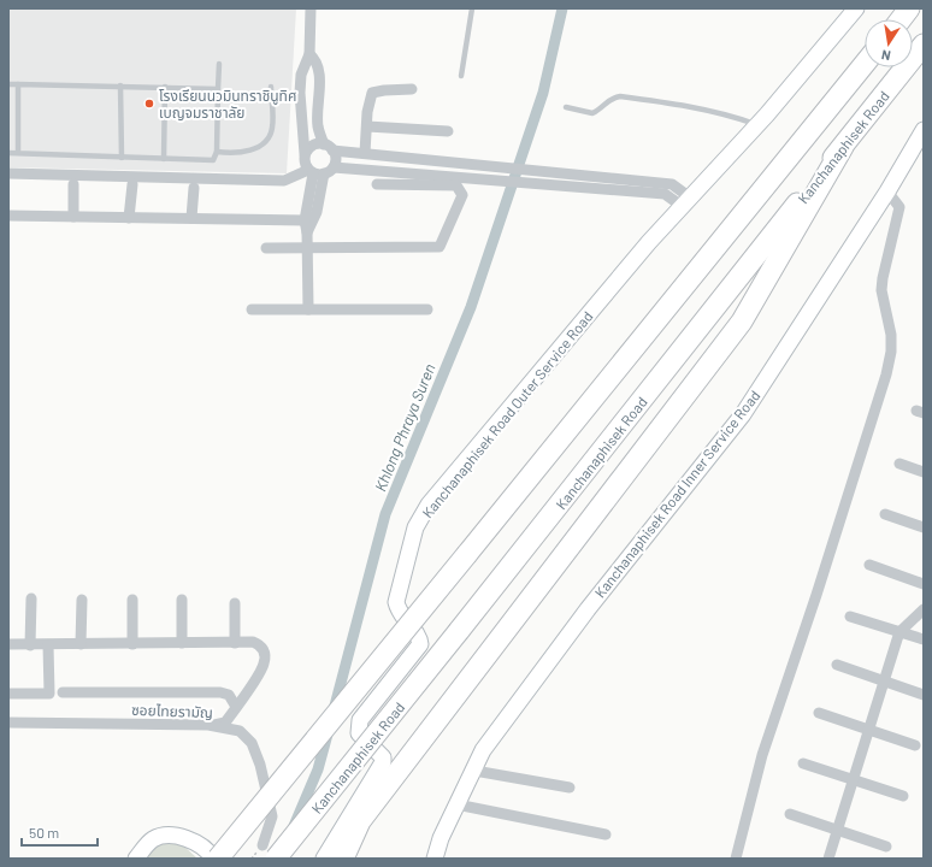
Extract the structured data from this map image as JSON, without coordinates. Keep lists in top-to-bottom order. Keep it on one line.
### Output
{"streets":{"highway":["Kanchanaphisek Road"],"main road":["Kanchanaphisek Road Outer Service Road","Kanchanaphisek Road Inner Service Road"],"street":["ซอยไทยรามัญ"]},"crossings":[["Kanchanaphisek Road","ซอยไทยรามัญ"]],"water":["Khlong Phraya Suren"],"places":["โรงเรียนนวมินทราชินูทิศ เบญจมราชาลัย"],"scale_bar":"50 m","north":"bottom"}
